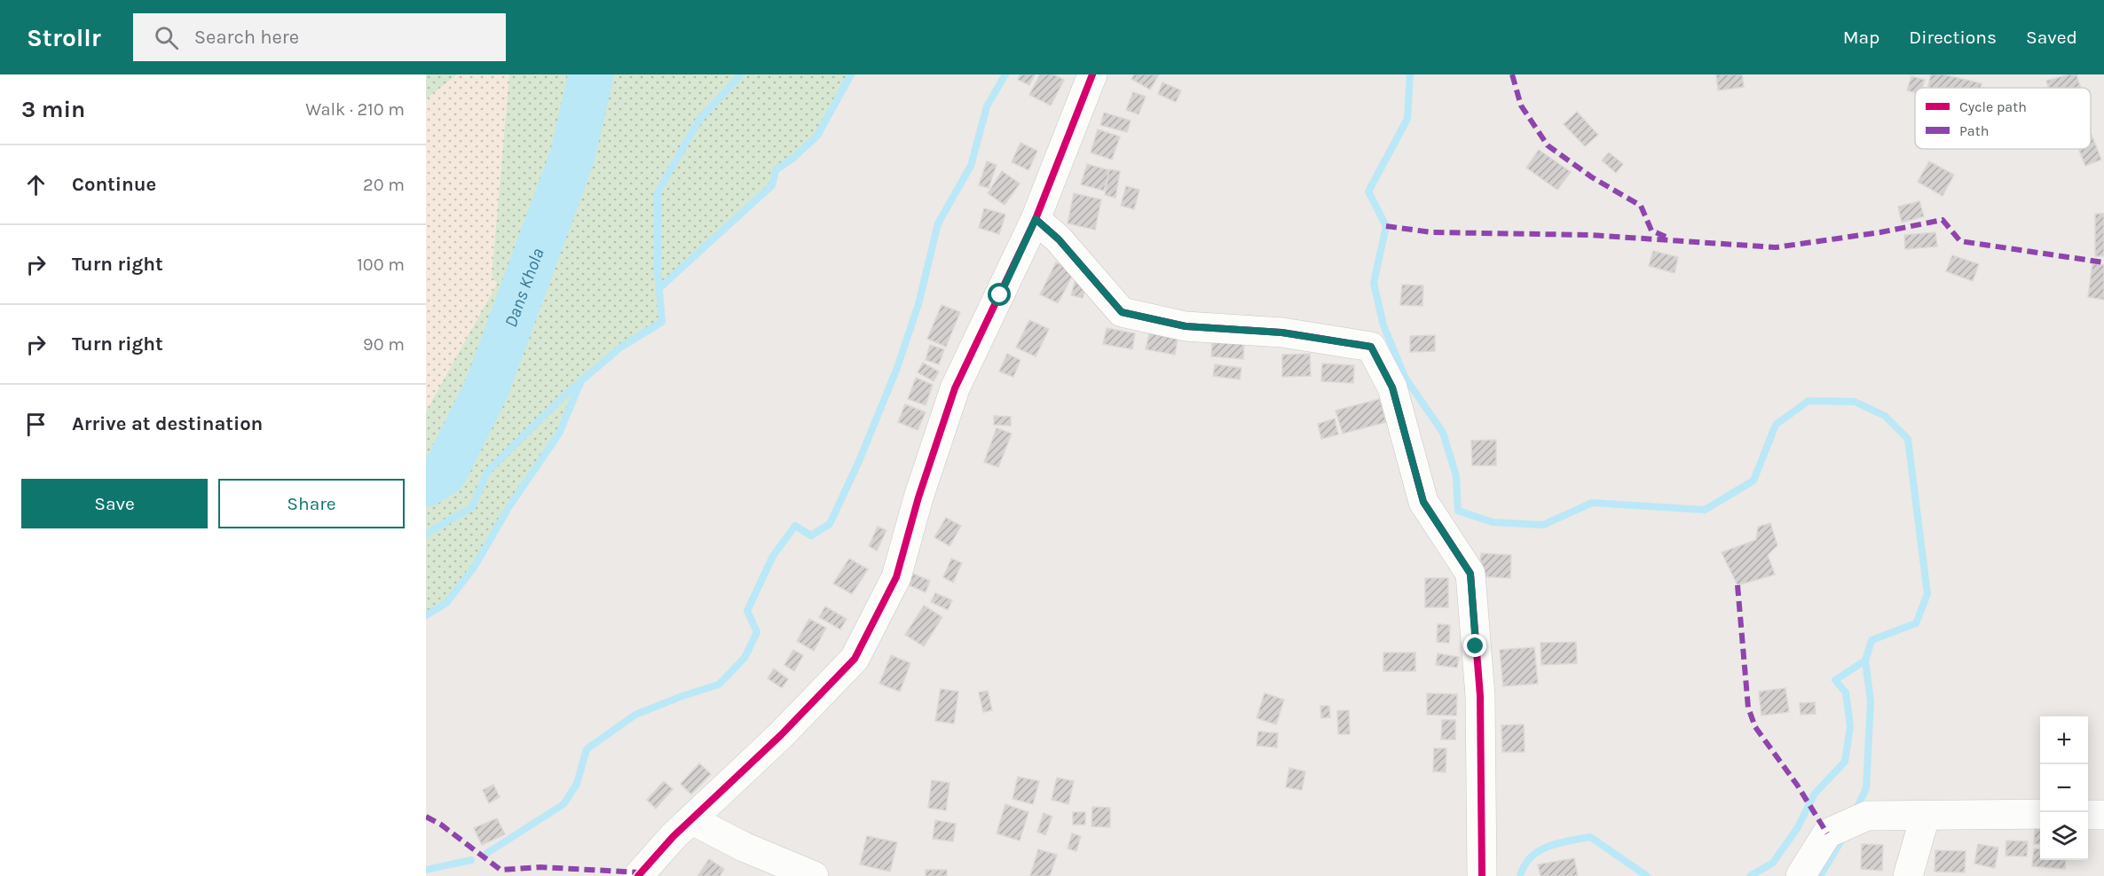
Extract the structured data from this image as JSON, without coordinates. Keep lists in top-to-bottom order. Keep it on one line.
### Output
{"water":["Dans Khola"],"legend":["Cycle path","Path"],"page":{"header":"Strollr","search":"Search here","nav":["Map","Directions","Saved"],"heading":["3 min","Walk · 210 m"],"list":[["Continue","20 m"],["Turn right","100 m"],["Turn right","90 m"],"Arrive at destination"],"buttons":["Save","Share"],"map_buttons":["+","−"]}}
